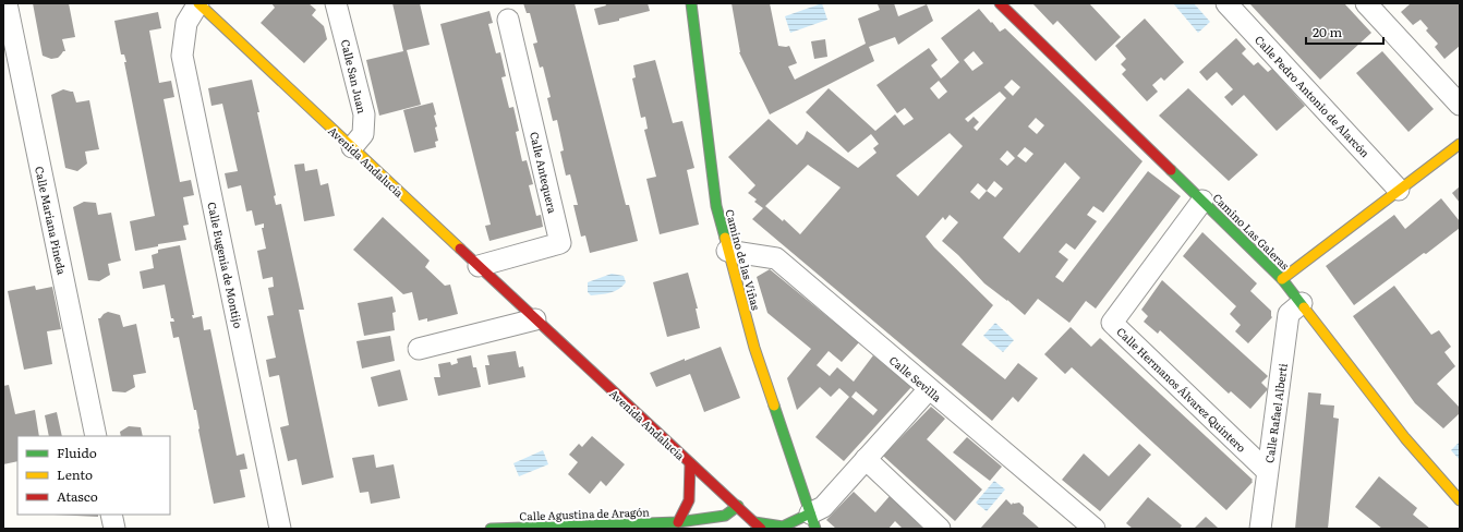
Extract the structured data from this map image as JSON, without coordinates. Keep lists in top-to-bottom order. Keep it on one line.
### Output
{"streets":{"street":["Calle San Juan","Calle Pedro Antonio de Alarcón","Avenida Andalucía","Calle Antequera","Calle Mariana Pineda","Camino Las Galeras","Camino de las Viñas","Calle Eugenia de Montijo","Calle Sevilla","Calle Hermanos Álvarez Quintero","Calle Rafael Alberti","Calle Agustina de Aragón"]},"crossings":[["Calle San Juan","Avenida Andalucía"],["Avenida Andalucía","Calle Antequera"],["Avenida Andalucía","Calle Eugenia de Montijo"],["Avenida Andalucía","Calle Agustina de Aragón"],["Camino Las Galeras","Calle Hermanos Álvarez Quintero"],["Camino Las Galeras","Calle Rafael Alberti"],["Camino de las Viñas","Calle Sevilla"],["Calle Hermanos Álvarez Quintero","Calle Rafael Alberti"]],"legend":["Fluido","Lento","Atasco"],"scale_bar":"20 m"}
